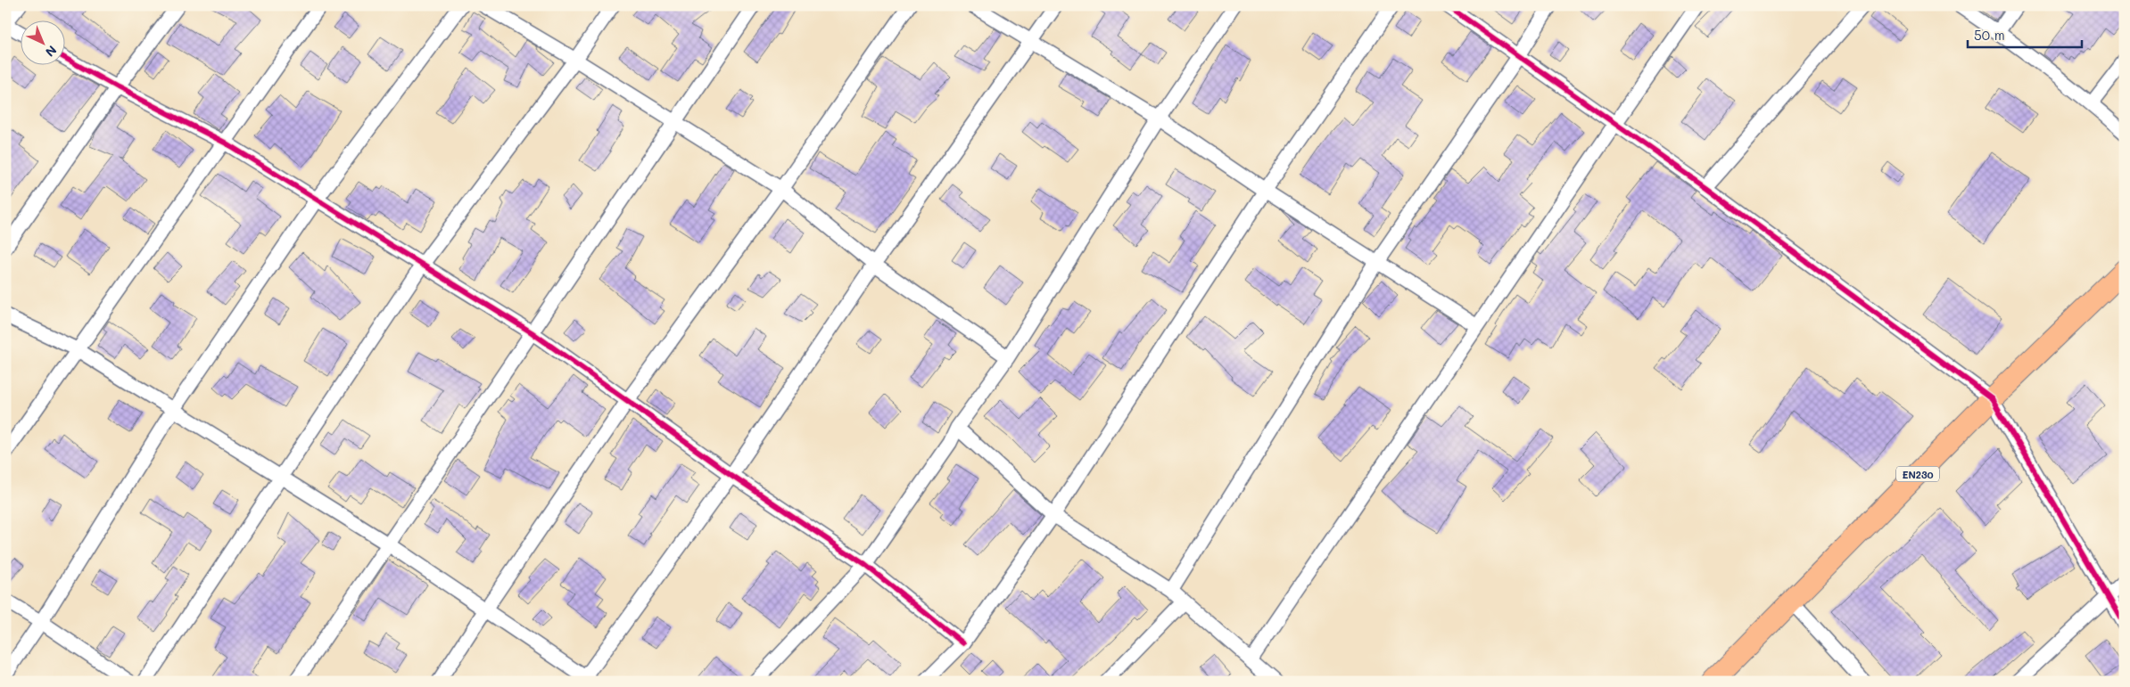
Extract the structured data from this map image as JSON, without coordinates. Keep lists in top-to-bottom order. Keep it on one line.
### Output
{"streets":{"main road":["EN230"]},"scale_bar":"50 m","north":"bottom right"}
